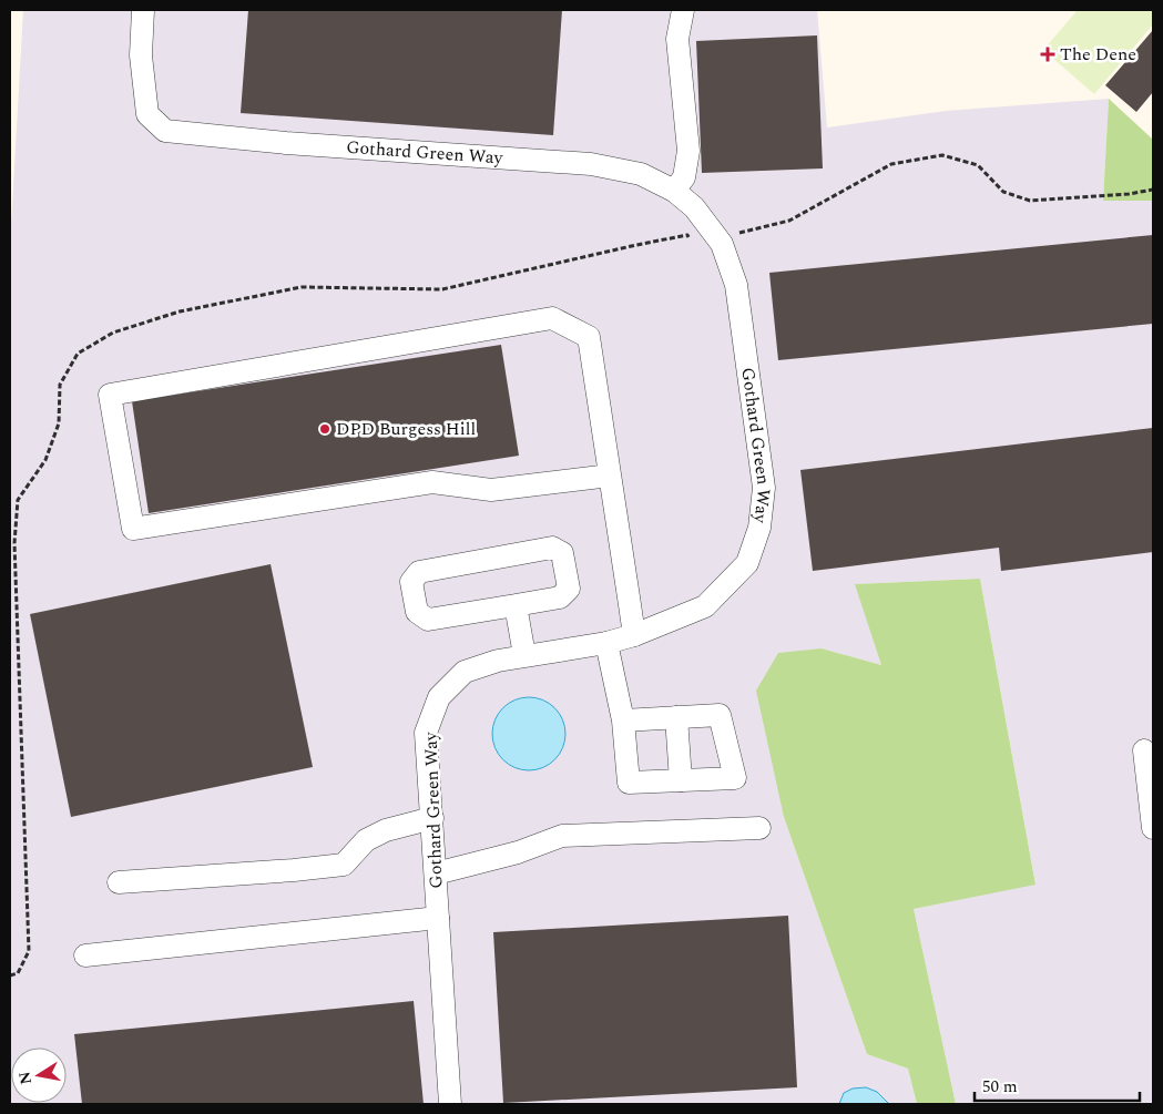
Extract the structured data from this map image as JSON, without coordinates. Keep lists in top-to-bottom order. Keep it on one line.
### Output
{"streets":{"street":["Gothard Green Way"]},"places":{"health":["The Dene"],"other":["DPD Burgess Hill"]},"scale_bar":"50 m","north":"left"}
